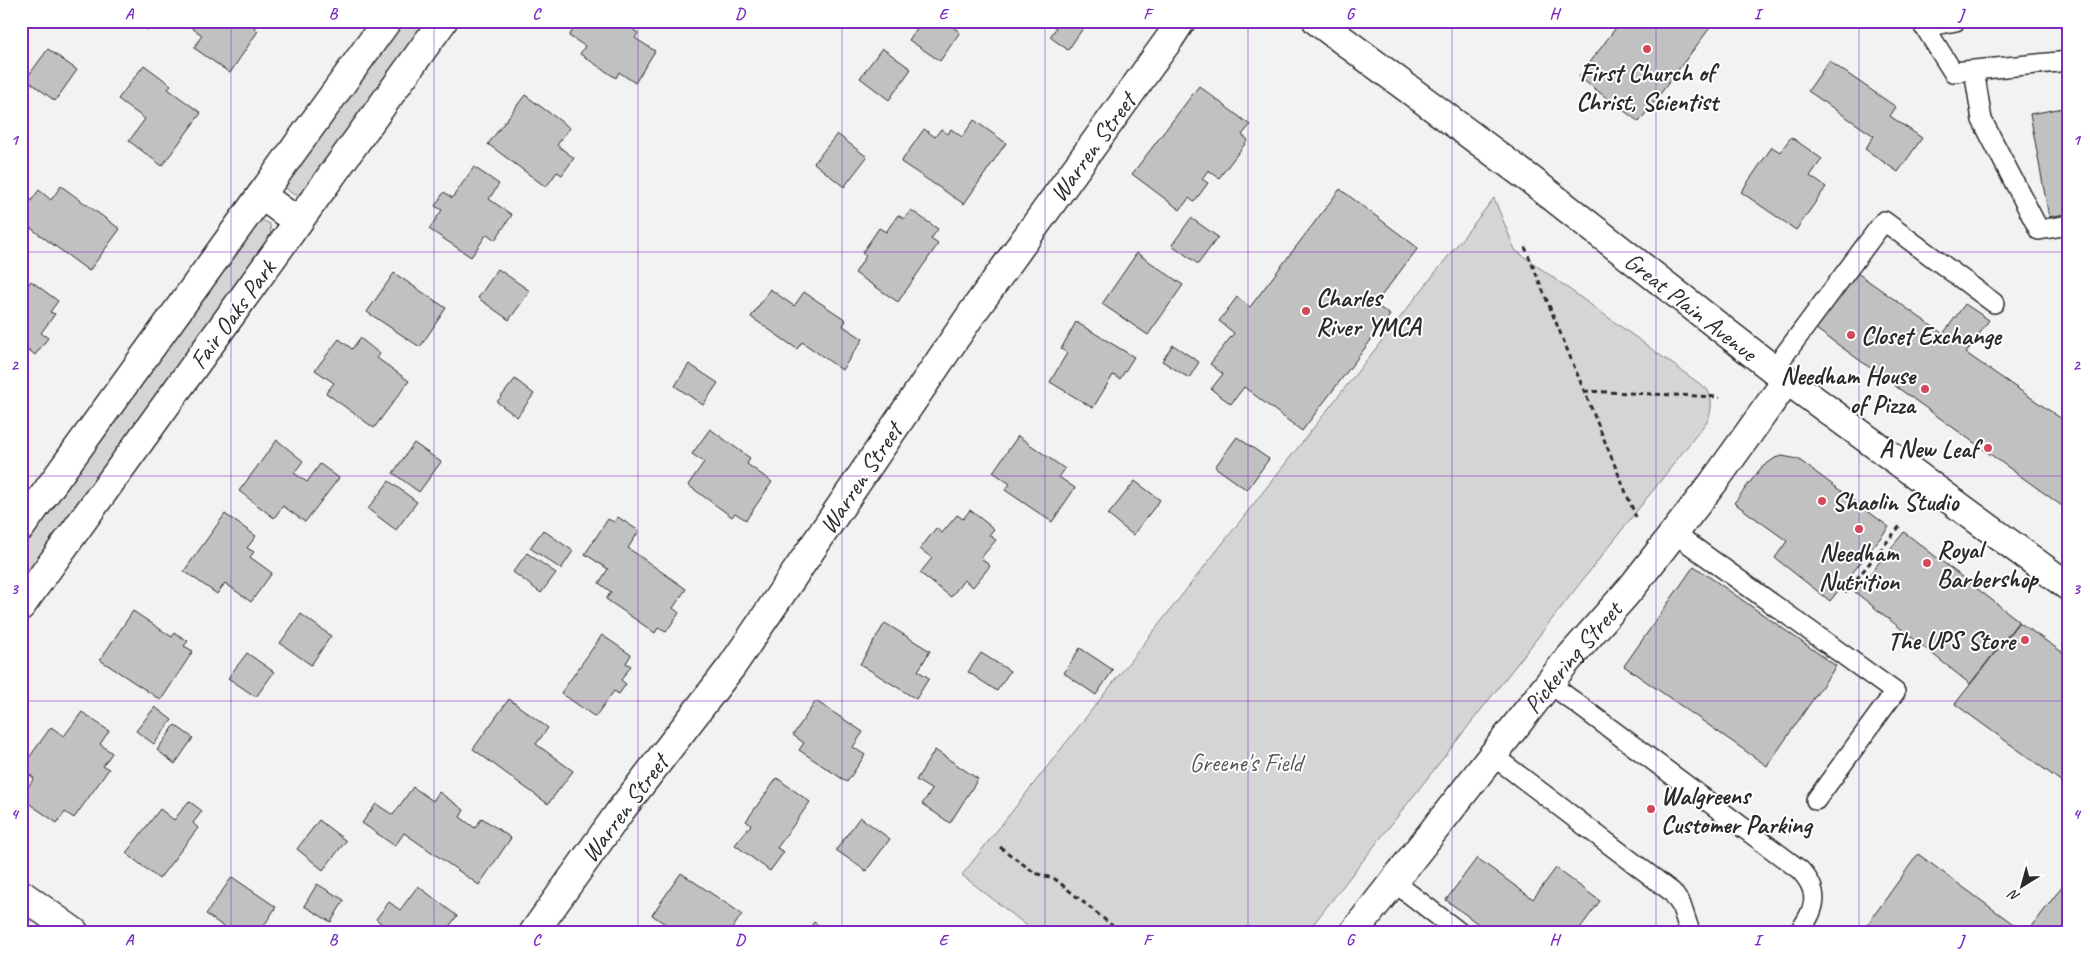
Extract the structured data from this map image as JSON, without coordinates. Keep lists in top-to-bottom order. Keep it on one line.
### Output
{"streets":{"street":["Warren Street","Great Plain Avenue","Fair Oaks Park","Pickering Street"]},"crossings":[["Great Plain Avenue","Pickering Street"]],"parks":["Greene's Field"],"places":["First Church of Christ, Scientist","Charles River YMCA","Closet Exchange","Needham House of Pizza","A New Leaf","Shaolin Studio","Needham Nutrition","Royal Barbershop","The UPS Store","Walgreens Customer Parking"],"north":"bottom left","grid":{"columns":["A","B","C","D","E","F","G","H","I","J"],"rows":["1","2","3","4"]}}
